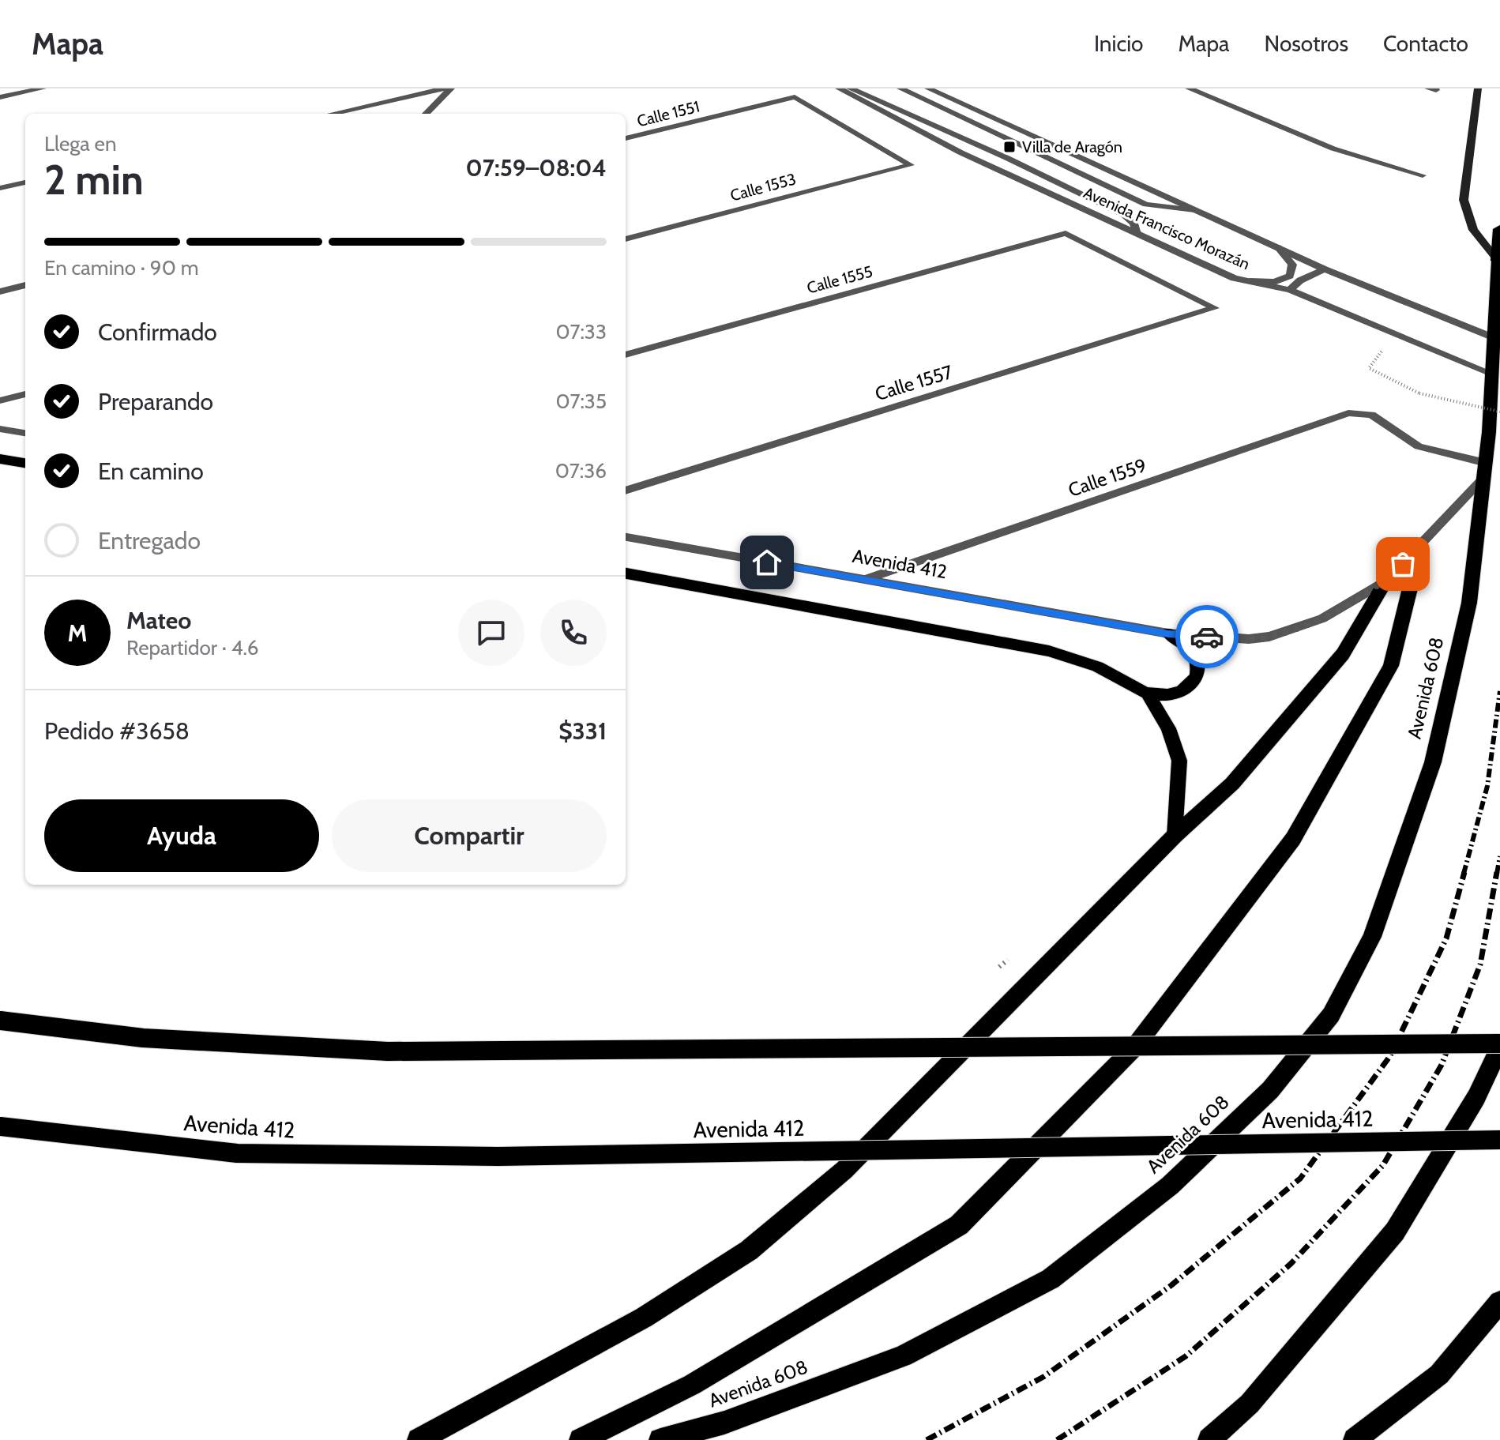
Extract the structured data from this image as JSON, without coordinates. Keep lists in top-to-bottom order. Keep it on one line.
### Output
{"streets":{"highway":["Avenida 608"],"main road":["Avenida 412"],"street":["Calle 1551","Calle 1553","Avenida Francisco Morazán","Calle 1555","Calle 1557","Calle 1559"]},"crossings":[["Calle 1551","Calle 1553"],["Avenida Francisco Morazán","Avenida 608"],["Calle 1555","Calle 1557"],["Calle 1559","Avenida 412"],["Calle 1559","Avenida 608"],["Avenida 412","Avenida 608"]],"places":{"transit":["Villa de Aragón"]},"page":{"header":"Mapa","nav":["Inicio","Mapa","Nosotros","Contacto"],"heading":["2 min","Llega en","07:59–08:04"],"panel":["Mateo","Repartidor · 4.6","Pedido #3658","$331"],"bar":"En camino · 90 m","list":[["Confirmado","07:33"],["Preparando","07:35"],["En camino","07:36"],"Entregado"],"round":"M","buttons":["Ayuda","Compartir"]}}
